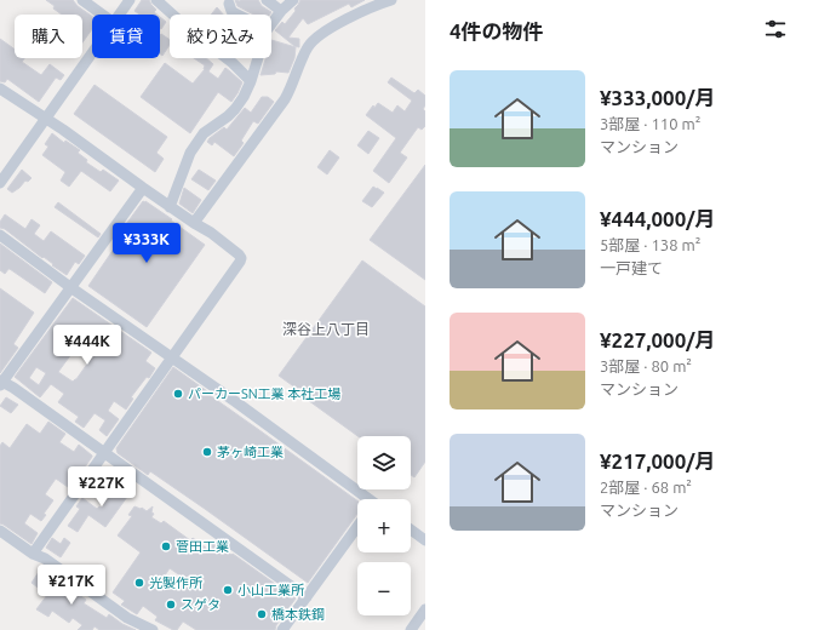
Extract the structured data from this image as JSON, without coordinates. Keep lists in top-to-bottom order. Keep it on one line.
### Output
{"districts":["深谷上八丁目"],"places":["パーカーSN工業 本社工場","茅ヶ崎工業","菅田工業","光製作所","小山工業所","スゲタ","橋本鉄鋼"],"page":{"heading":"4件の物件","chip":["購入","賃貸","絞り込み"],"list":[{"name":"¥333,000/月","note":"3部屋 · 110 m² · マンション"},{"name":"¥444,000/月","note":"5部屋 · 138 m² · 一戸建て"},{"name":"¥227,000/月","note":"3部屋 · 80 m² · マンション"},{"name":"¥217,000/月","note":"2部屋 · 68 m² · マンション"}],"price":["¥333K","¥444K","¥227K","¥217K"],"map_buttons":["+","−"]}}
